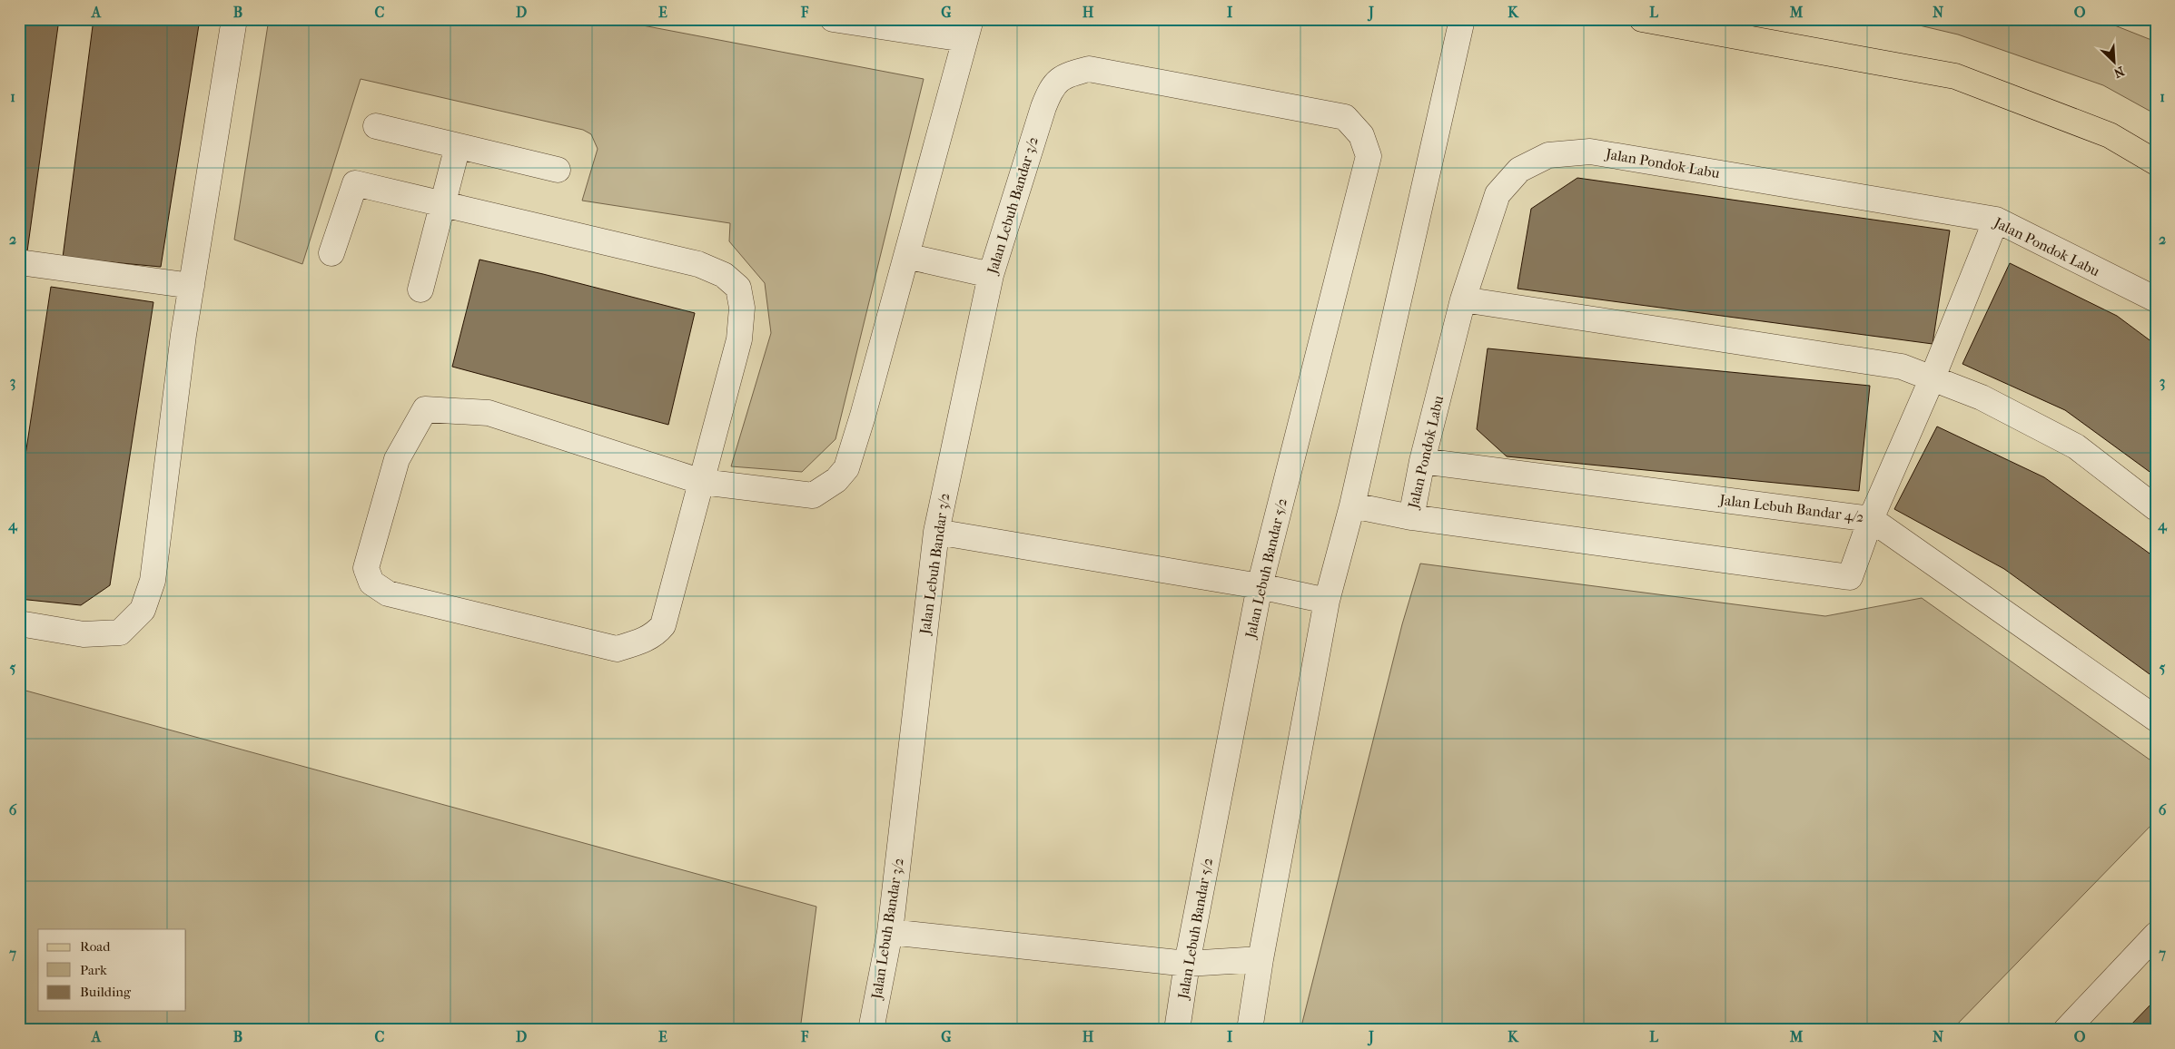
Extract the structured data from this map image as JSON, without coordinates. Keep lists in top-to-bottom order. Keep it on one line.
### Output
{"streets":{"street":["Jalan Pondok Labu","Jalan Lebuh Bandar 3/2","Jalan Lebuh Bandar 4/2","Jalan Lebuh Bandar 5/2"]},"crossings":[["Jalan Pondok Labu","Jalan Lebuh Bandar 4/2"],["Jalan Lebuh Bandar 3/2","Jalan Lebuh Bandar 5/2"]],"legend":["Road","Park","Building"],"north":"bottom right","grid":{"columns":["A","B","C","D","E","F","G","H","I","J","K","L","M","N","O"],"rows":["1","2","3","4","5","6","7"]}}
